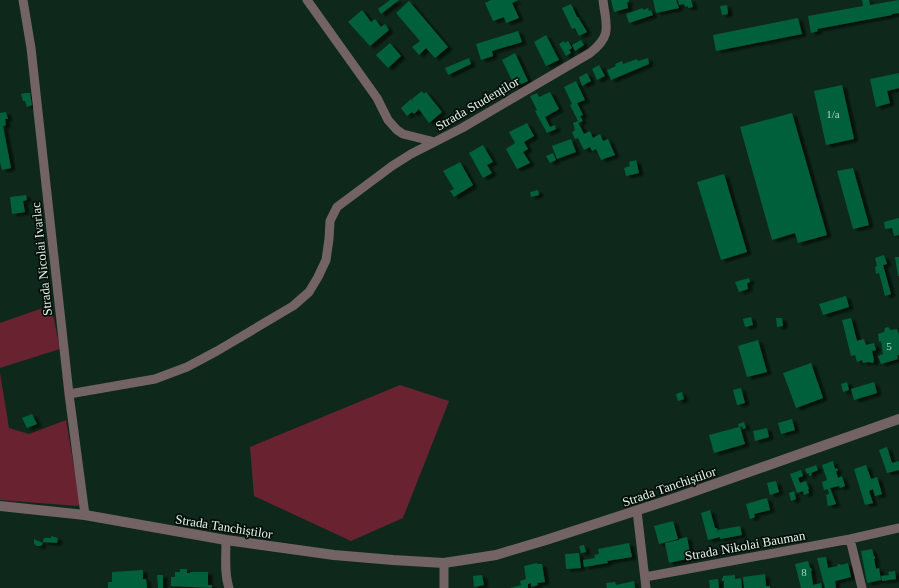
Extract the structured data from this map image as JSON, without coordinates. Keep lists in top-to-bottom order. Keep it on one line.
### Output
{"streets":{"street":["Strada Studenților","Strada Nicolai Ivarlac","Strada Tanchiștilor","Strada Nikolai Bauman"]},"crossings":[["Strada Nicolai Ivarlac","Strada Tanchiștilor"]],"house_numbers":["1/a","5","8"]}
